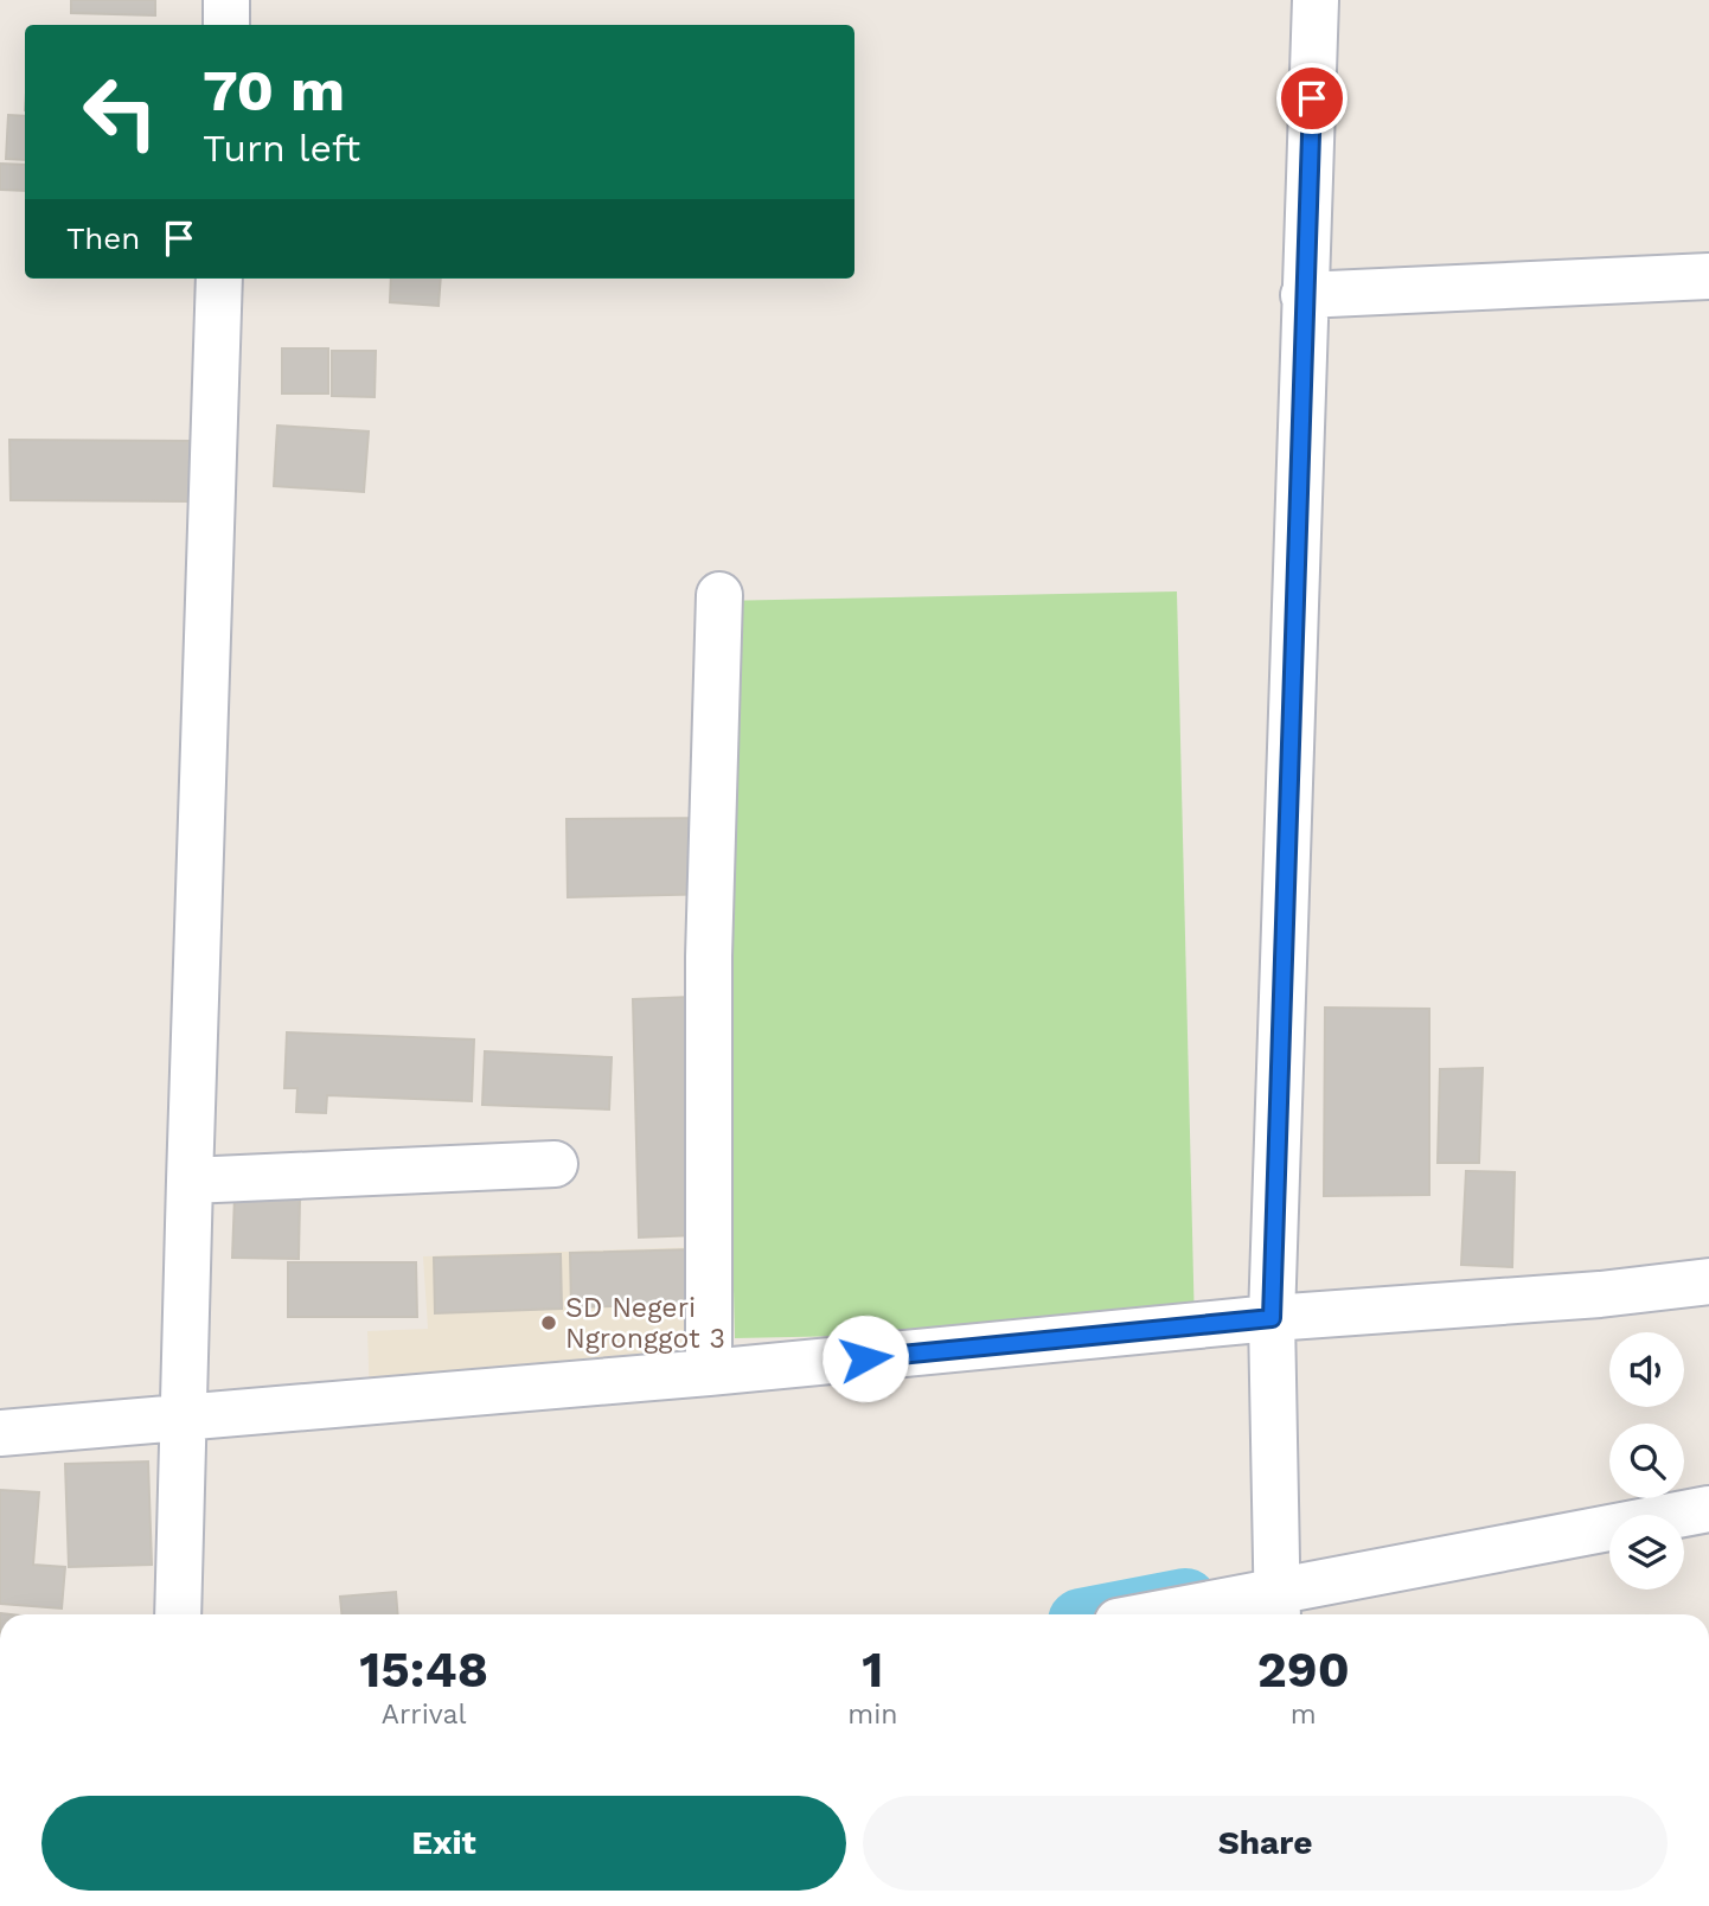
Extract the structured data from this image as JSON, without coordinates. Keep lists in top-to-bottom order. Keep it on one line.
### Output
{"places":["SD Negeri Ngronggot 3"],"page":{"turn":["70 m","Turn left"],"then":"Then","eta":["15:48","Arrival","1","min","290","m"],"buttons":["Exit","Share"]}}
